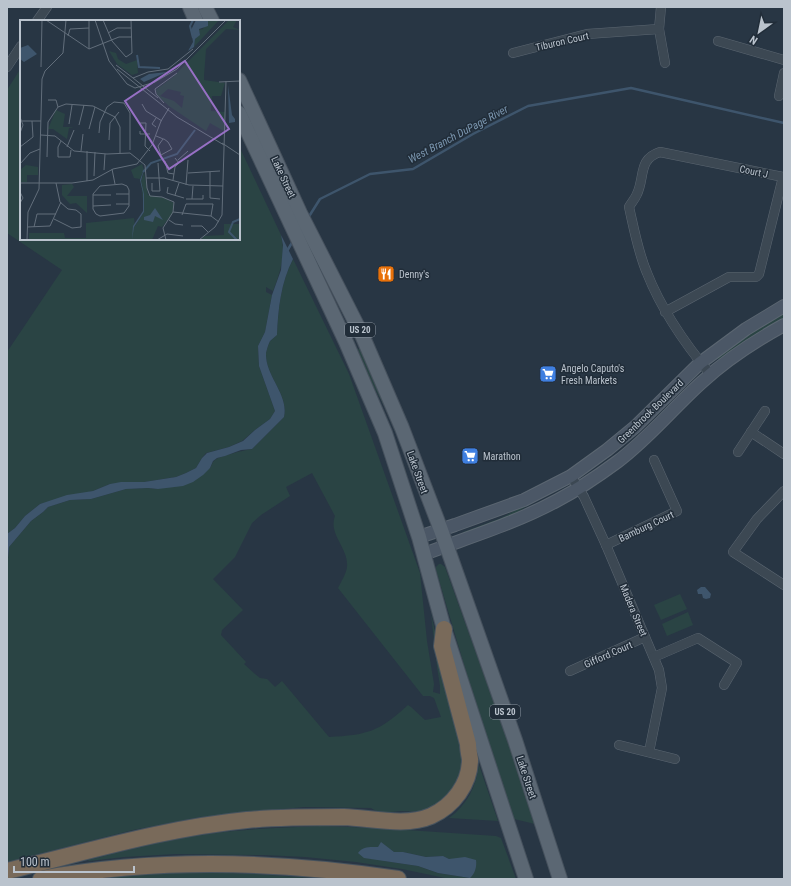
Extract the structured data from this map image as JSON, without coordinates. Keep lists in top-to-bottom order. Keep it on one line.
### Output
{"streets":{"main road":["Lake Street","US 20","Greenbrook Boulevard"],"street":["Tiburon Court","Court J","Bamburg Court","Madera Street","Gifford Court"]},"crossings":[["Lake Street","Greenbrook Boulevard"],["Greenbrook Boulevard","Madera Street"],["Bamburg Court","Madera Street"],["Madera Street","Gifford Court"]],"water":["West Branch DuPage River"],"places":{"restaurant":["Denny's"],"supermarket":["Angelo Caputo's Fresh Markets","Marathon"]},"scale_bar":"100 m","north":"bottom left"}
